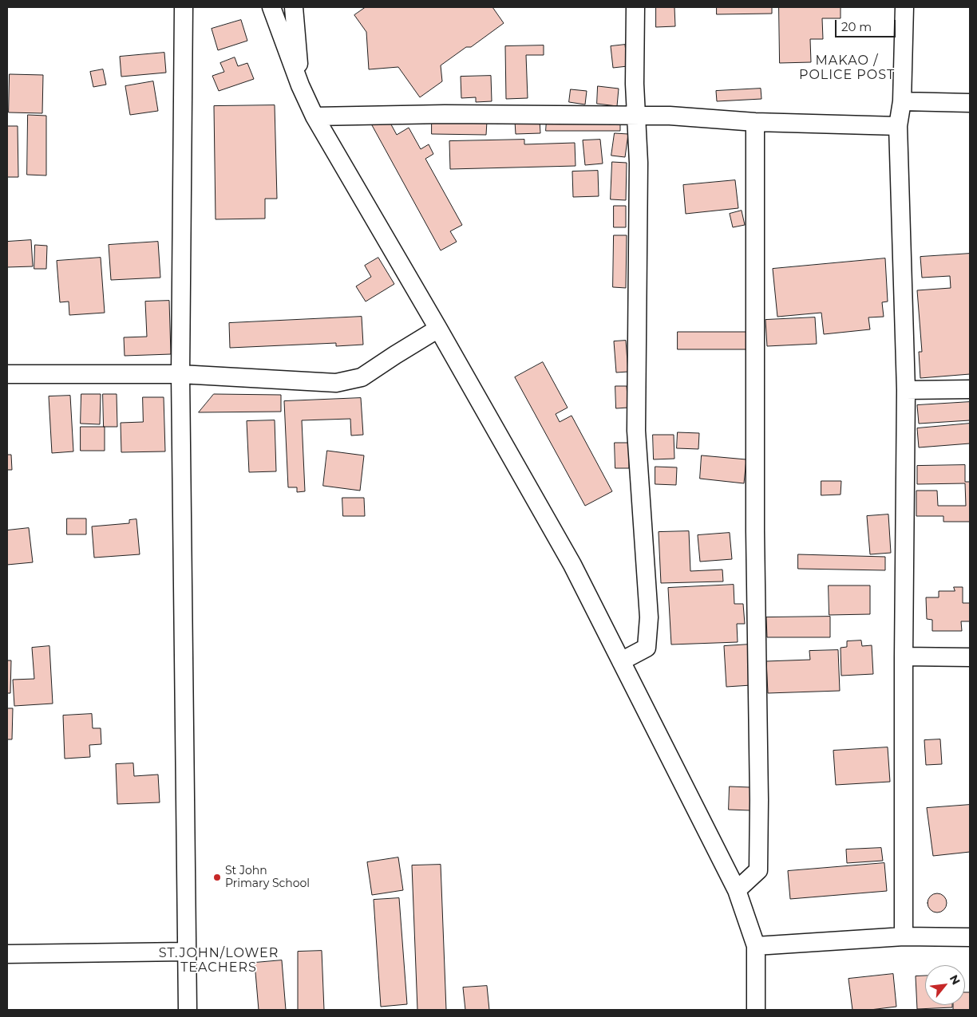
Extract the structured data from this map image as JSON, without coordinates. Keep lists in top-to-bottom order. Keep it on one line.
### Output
{"districts":["MAKAO / POLICE POST","ST.JOHN/LOWER TEACHERS"],"places":["St John Primary School"],"scale_bar":"20 m","north":"top right"}
